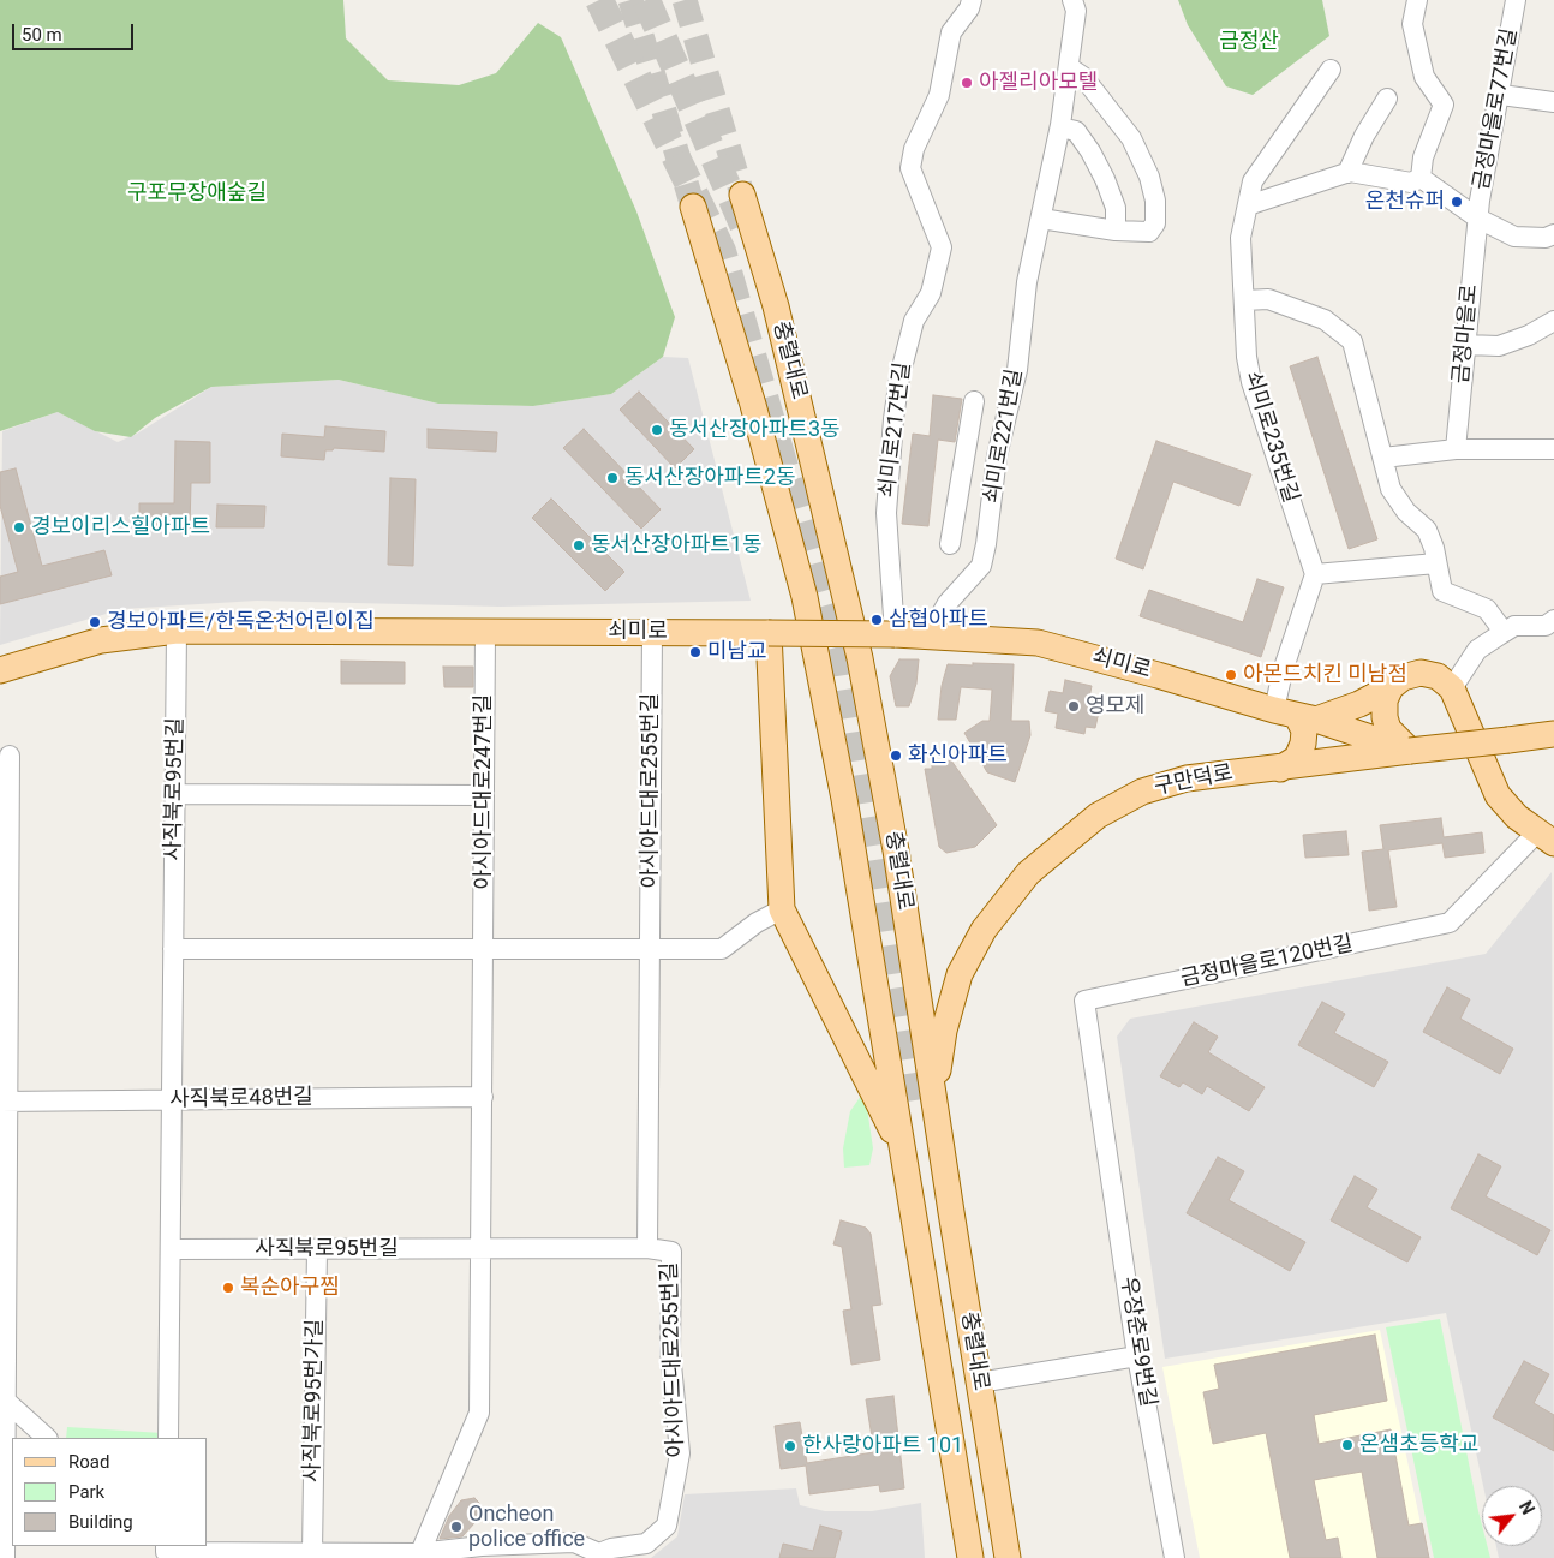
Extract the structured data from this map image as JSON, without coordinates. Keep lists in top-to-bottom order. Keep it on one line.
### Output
{"streets":{"main road":["충렬대로","쇠미로","구만덕로"],"street":["금정마을로77번길","금정마을로","쇠미로217번길","쇠미로221번길","쇠미로235번길","사직북로95번길","아시아드대로255번길","아시아드대로247번길","금정마을로120번길","사직북로48번길","우장춘로9번길","사직북로95번가길"]},"crossings":[["금정마을로77번길","금정마을로"],["충렬대로","구만덕로"],["쇠미로217번길","쇠미로"],["쇠미로221번길","쇠미로"],["쇠미로","구만덕로"],["쇠미로","사직북로95번길"],["쇠미로","아시아드대로255번길"],["쇠미로","아시아드대로247번길"],["사직북로95번길","아시아드대로247번길"],["사직북로95번길","사직북로48번길"],["사직북로95번길","사직북로95번가길"],["아시아드대로247번길","사직북로48번길"],["금정마을로120번길","우장춘로9번길"]],"parks":["금정산","구포무장애숲길"],"places":["아젤리아모텔","온천슈퍼","동서산장아파트3동","동서산장아파트2동","경보이리스힐아파트","동서산장아파트1동","삼협아파트","경보아파트/한독온천어린이집","미남교","아몬드치킨 미남점","영모제","화신아파트","복순아구찜","온샘초등학교","한사랑아파트 101","Oncheon police office"],"legend":["Road","Park","Building"],"scale_bar":"50 m","north":"top right"}
